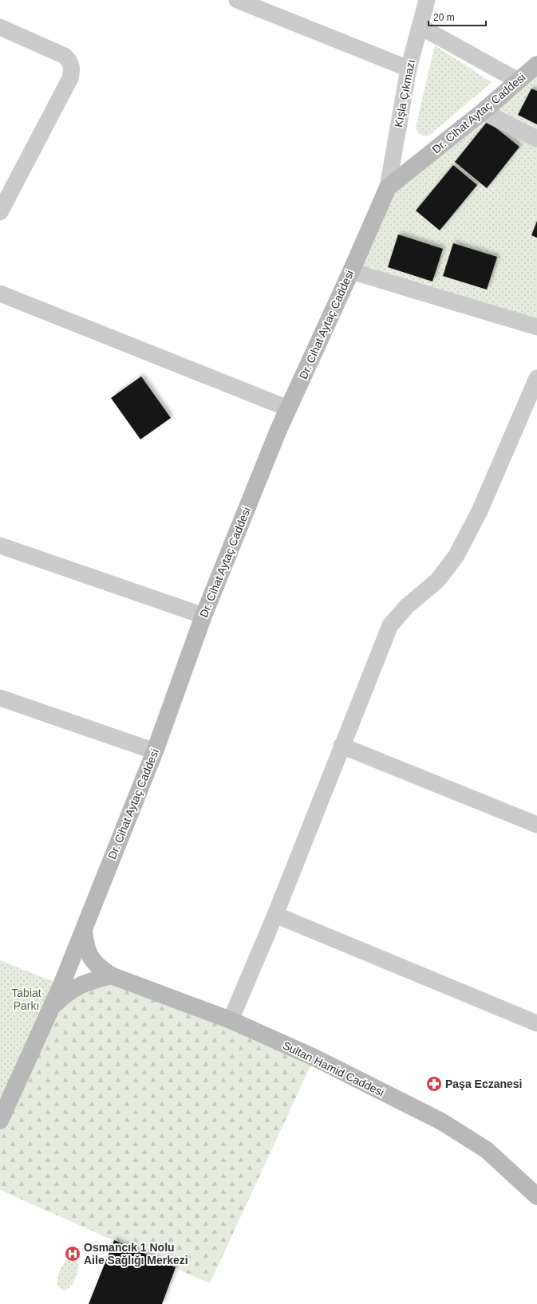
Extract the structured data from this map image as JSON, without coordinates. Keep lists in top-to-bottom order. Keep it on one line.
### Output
{"streets":{"street":["Kışla Çıkmazı","Dr. Cihat Aytaç Caddesi","Sultan Hamid Caddesi"]},"crossings":[["Kışla Çıkmazı","Dr. Cihat Aytaç Caddesi"],["Dr. Cihat Aytaç Caddesi","Sultan Hamid Caddesi"]],"parks":["Tabiat Parkı"],"places":{"pharmacy":["Paşa Eczanesi"],"hospital":["Osmancık 1 Nolu Aile Sağlığı Merkezi"]},"scale_bar":"20 m"}
